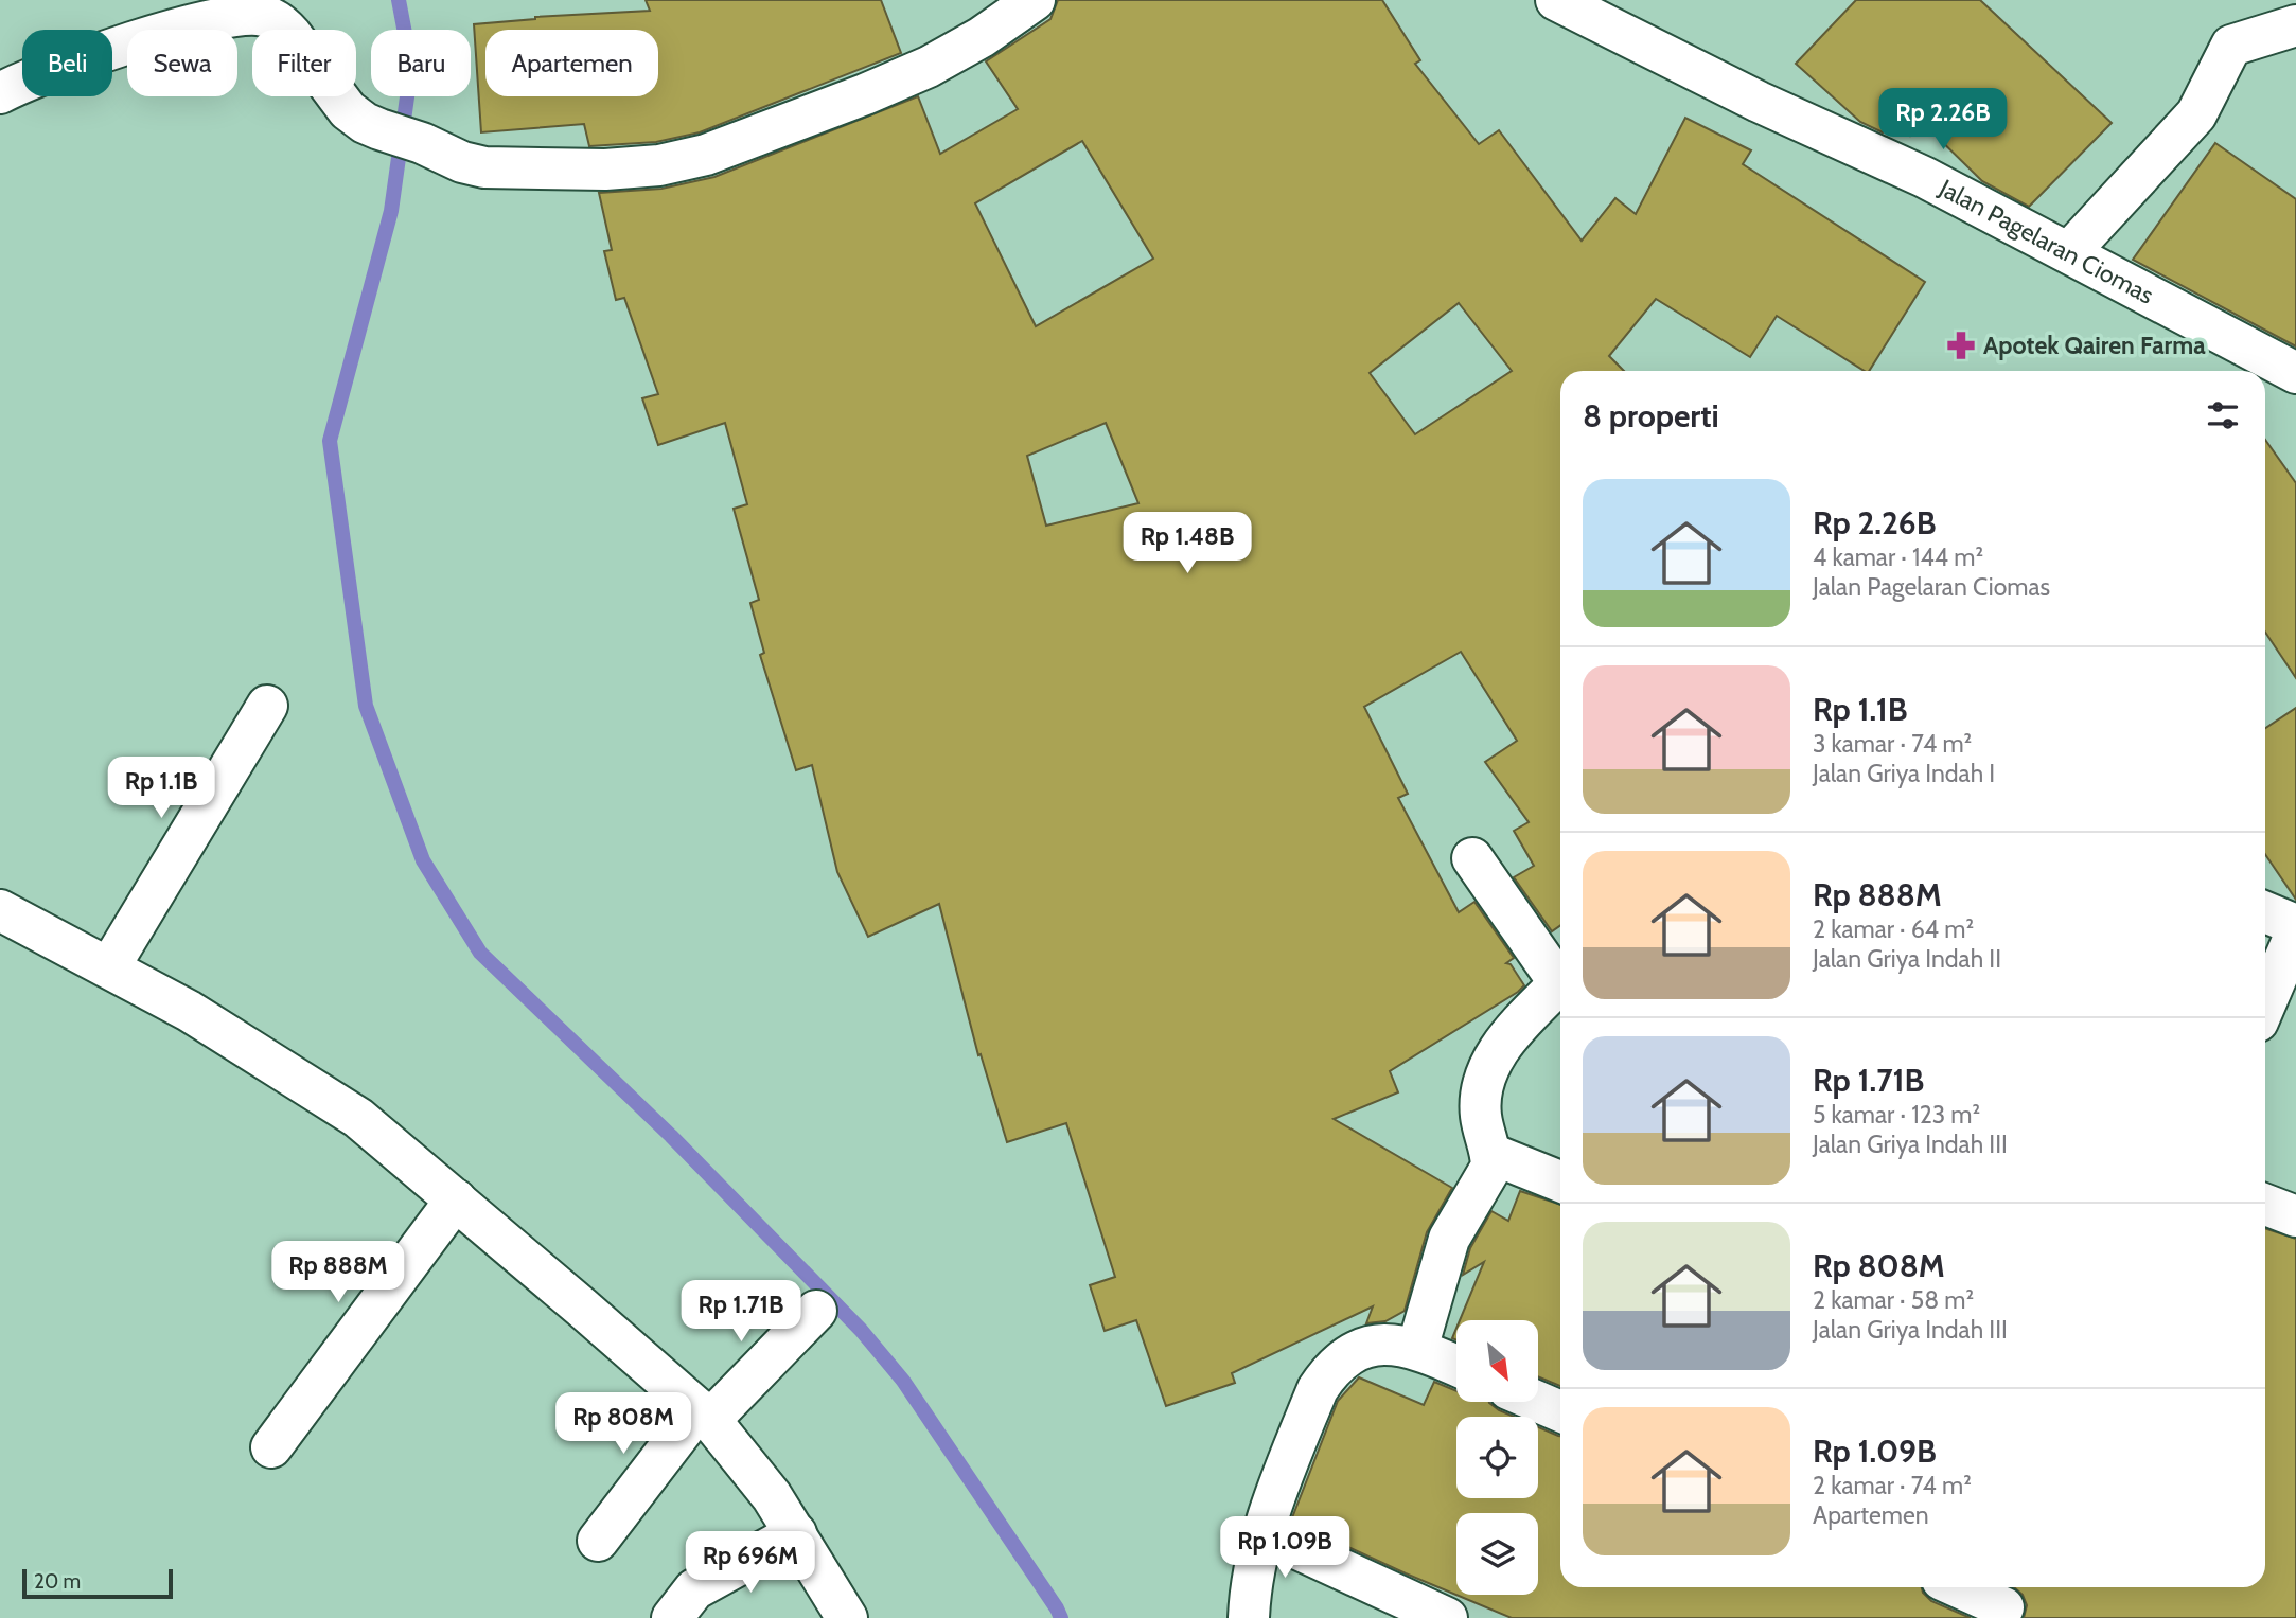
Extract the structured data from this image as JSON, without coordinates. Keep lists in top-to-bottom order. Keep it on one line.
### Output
{"streets":{"street":["Jalan Pagelaran Ciomas"]},"places":{"pharmacy":["Apotek Qairen Farma"]},"scale_bar":"20 m","north":"bottom right","page":{"chip":["Beli","Sewa","Filter","Baru","Apartemen"],"price":["Rp 2.26B","Rp 1.48B","Rp 1.1B","Rp 888M","Rp 1.71B","Rp 808M","Rp 1.09B","Rp 696M"],"heading":"8 properti","list":[{"name":"Rp 2.26B","note":"4 kamar · 144 m² · Jalan Pagelaran Ciomas"},{"name":"Rp 1.1B","note":"3 kamar · 74 m² · Jalan Griya Indah I"},{"name":"Rp 888M","note":"2 kamar · 64 m² · Jalan Griya Indah II"},{"name":"Rp 1.71B","note":"5 kamar · 123 m² · Jalan Griya Indah III"},{"name":"Rp 808M","note":"2 kamar · 58 m² · Jalan Griya Indah III"},{"name":"Rp 1.09B","note":"2 kamar · 74 m² · Apartemen"}],"scale":"20 m"}}
